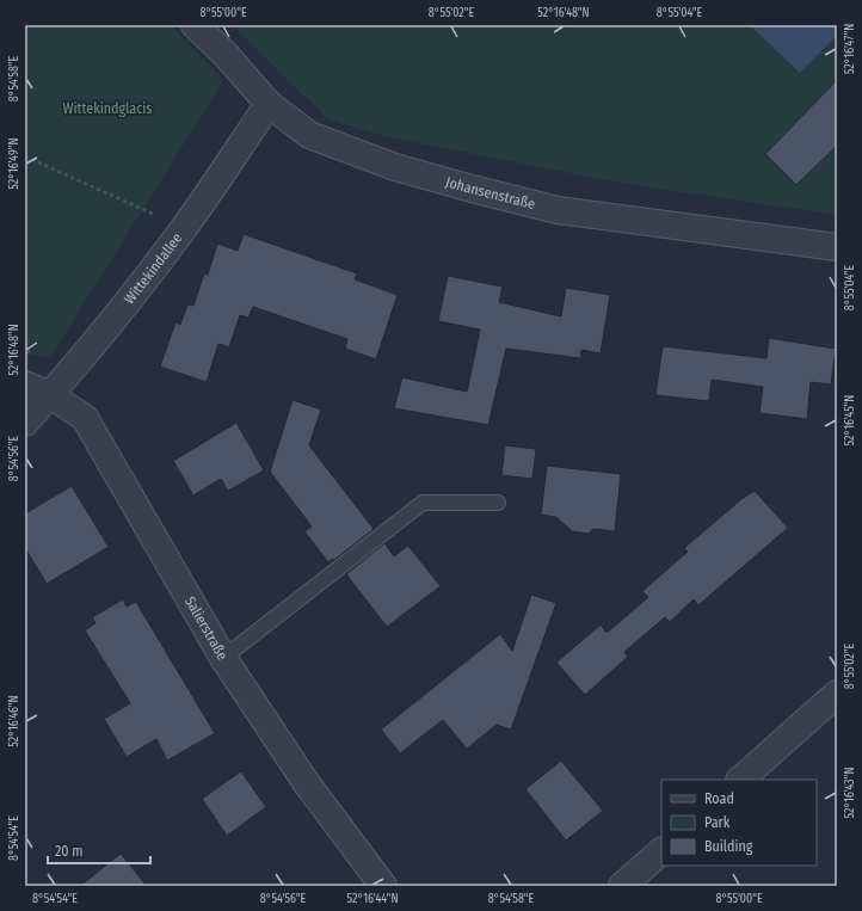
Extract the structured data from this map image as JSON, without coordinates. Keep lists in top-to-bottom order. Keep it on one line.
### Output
{"streets":{"street":["Johansenstraße","Wittekindallee","Salierstraße"]},"crossings":[["Johansenstraße","Wittekindallee"],["Wittekindallee","Salierstraße"]],"parks":["Wittekindglacis"],"legend":["Road","Park","Building"],"scale_bar":"20 m","coordinates":["8°55'00\"E","8°55'02\"E","52°16'48\"N","8°55'04\"E","52°16'47\"N","8°54'58\"E","52°16'49\"N","52°16'45\"N","8°54'56\"E","52°16'46\"N","52°16'43\"N","8°54'54\"E","52°16'44\"N"]}
